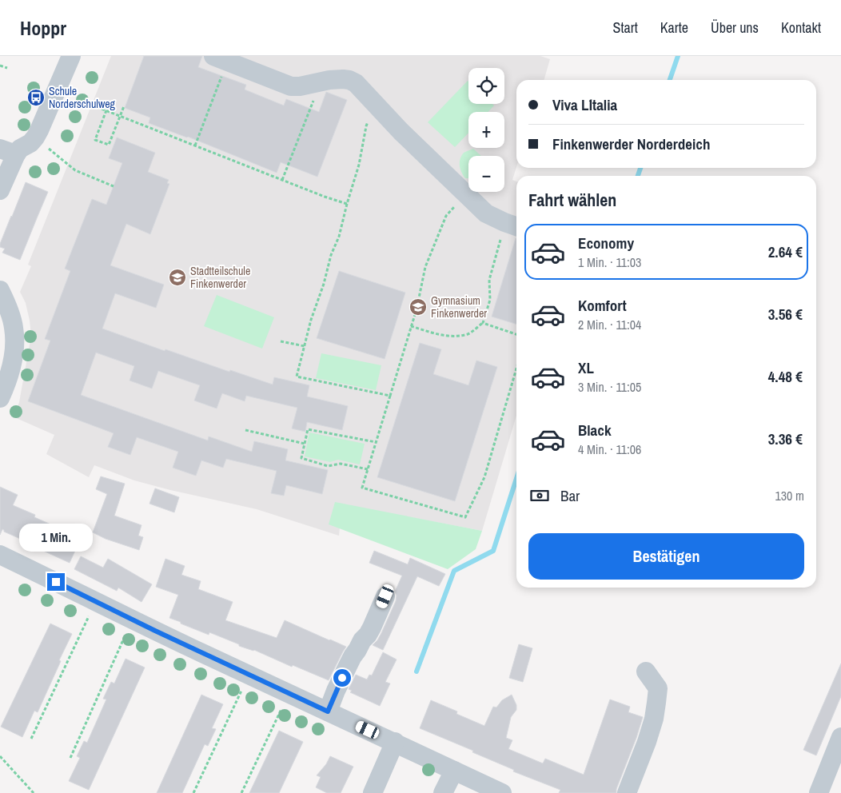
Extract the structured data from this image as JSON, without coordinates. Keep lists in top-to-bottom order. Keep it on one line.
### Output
{"places":{"bus stop":["Schule Norderschulweg"],"school or university":["Stadtteilschule Finkenwerder","Gymnasium Finkenwerder"]},"page":{"header":"Hoppr","nav":["Start","Karte","Über uns","Kontakt"],"map_buttons":["+","−"],"banner":["Viva L´Italia","Finkenwerder Norderdeich"],"heading":"Fahrt wählen","list":[{"name":"Economy","note":"1 Min. · 11:03","value":"2.64 €"},{"name":"Komfort","note":"2 Min. · 11:04","value":"3.56 €"},{"name":"XL","note":"3 Min. · 11:05","value":"4.48 €"},{"name":"Black","note":"4 Min. · 11:06","value":"3.36 €"}],"pay":["Bar","130 m"],"bubble":"1 Min.","buttons":"Bestätigen"}}
